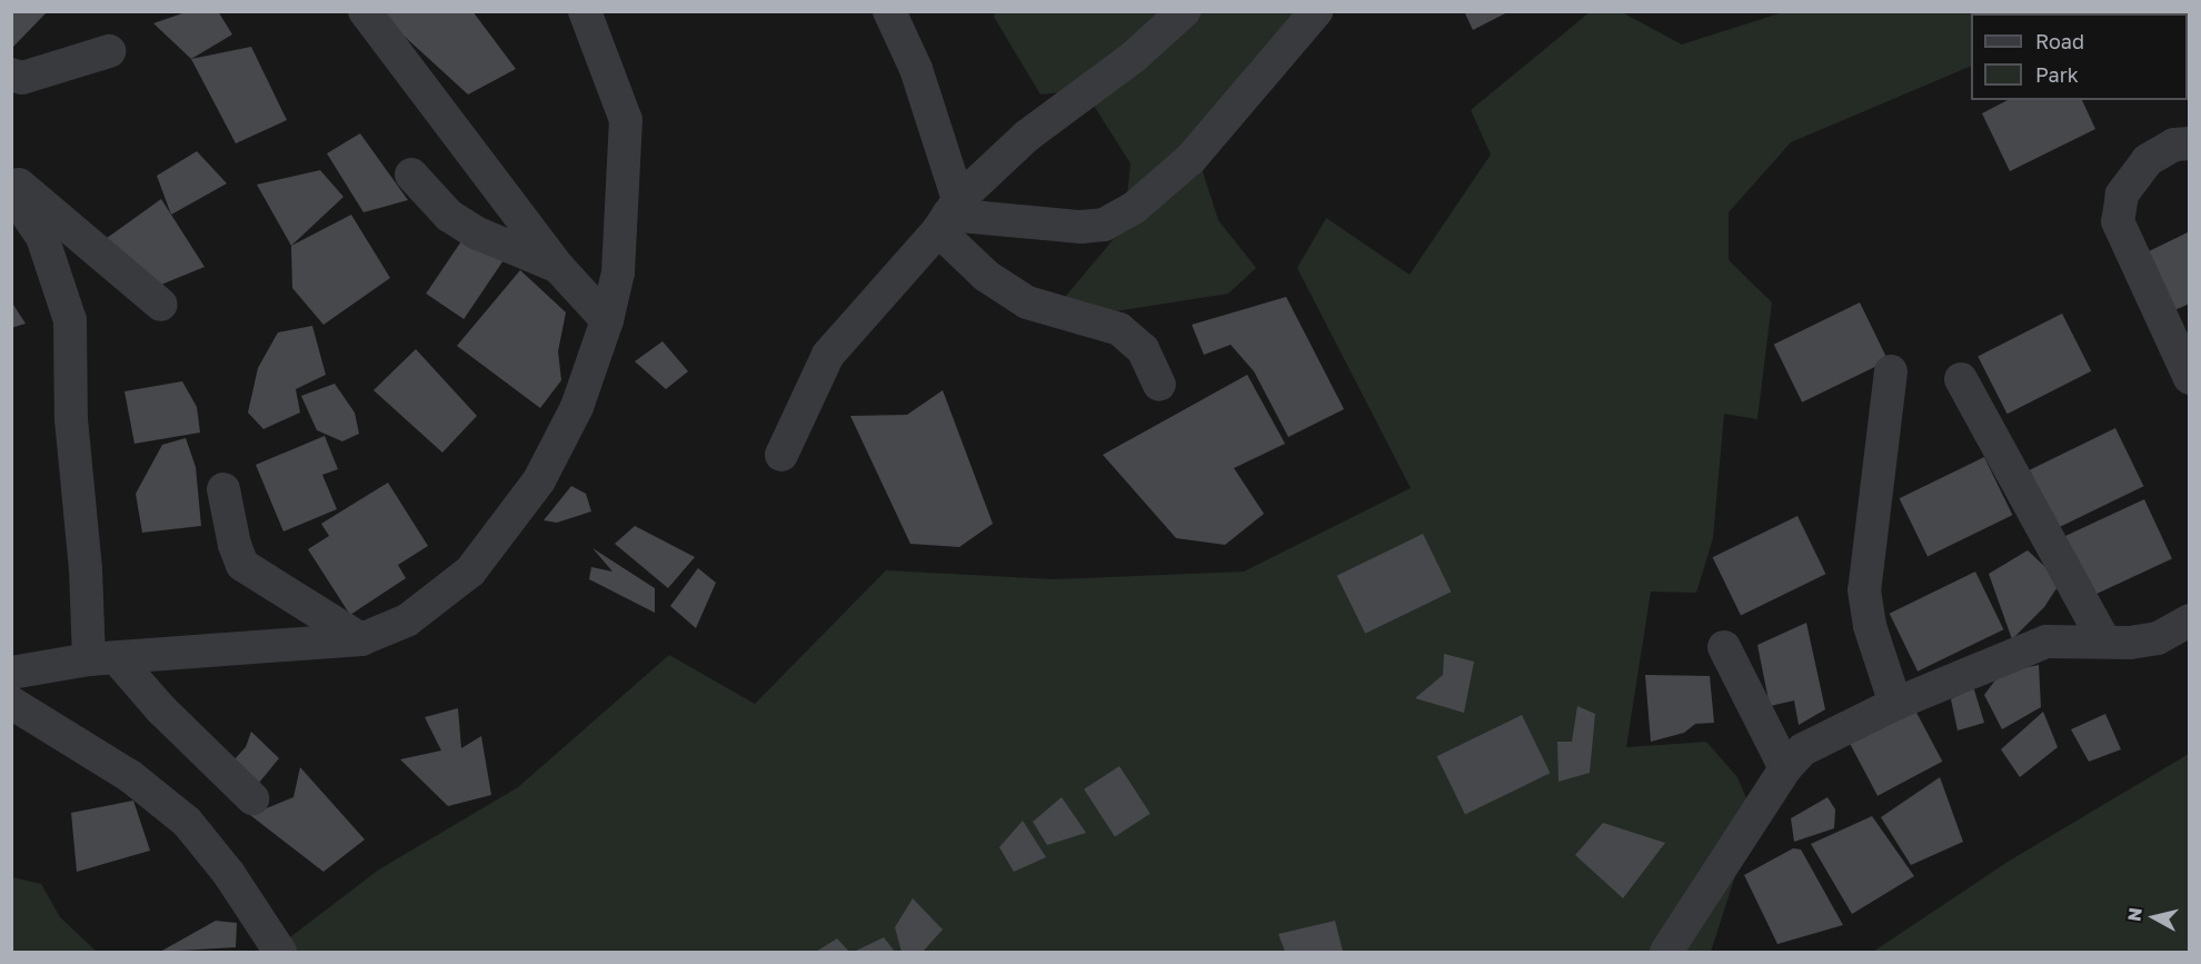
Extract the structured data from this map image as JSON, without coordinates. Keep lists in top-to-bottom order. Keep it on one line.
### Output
{"legend":["Road","Park"],"north":"left"}
